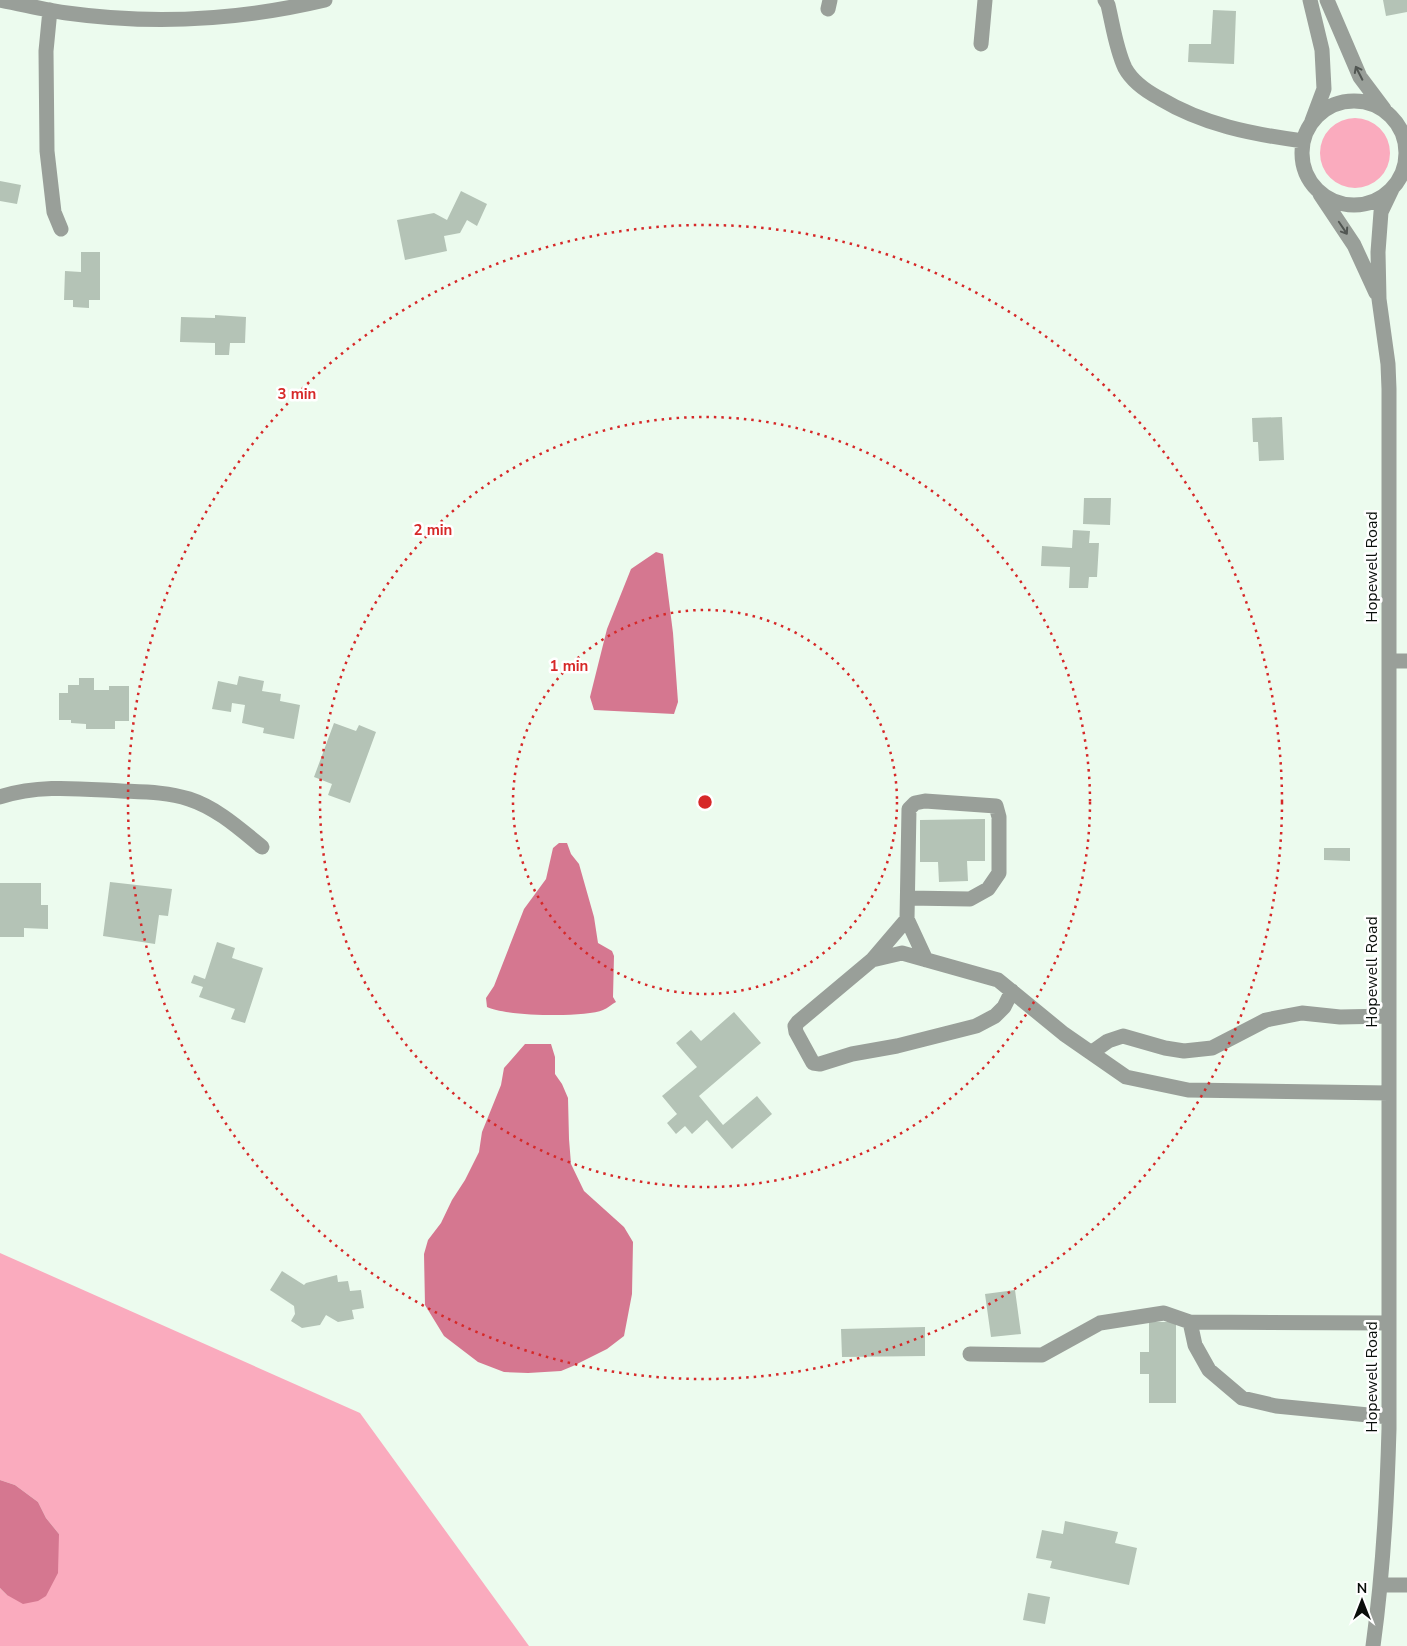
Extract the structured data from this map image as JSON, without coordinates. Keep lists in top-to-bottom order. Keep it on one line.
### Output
{"streets":{"street":["Hopewell Road"]},"north":"top","rings":["3 min","2 min","1 min"]}
